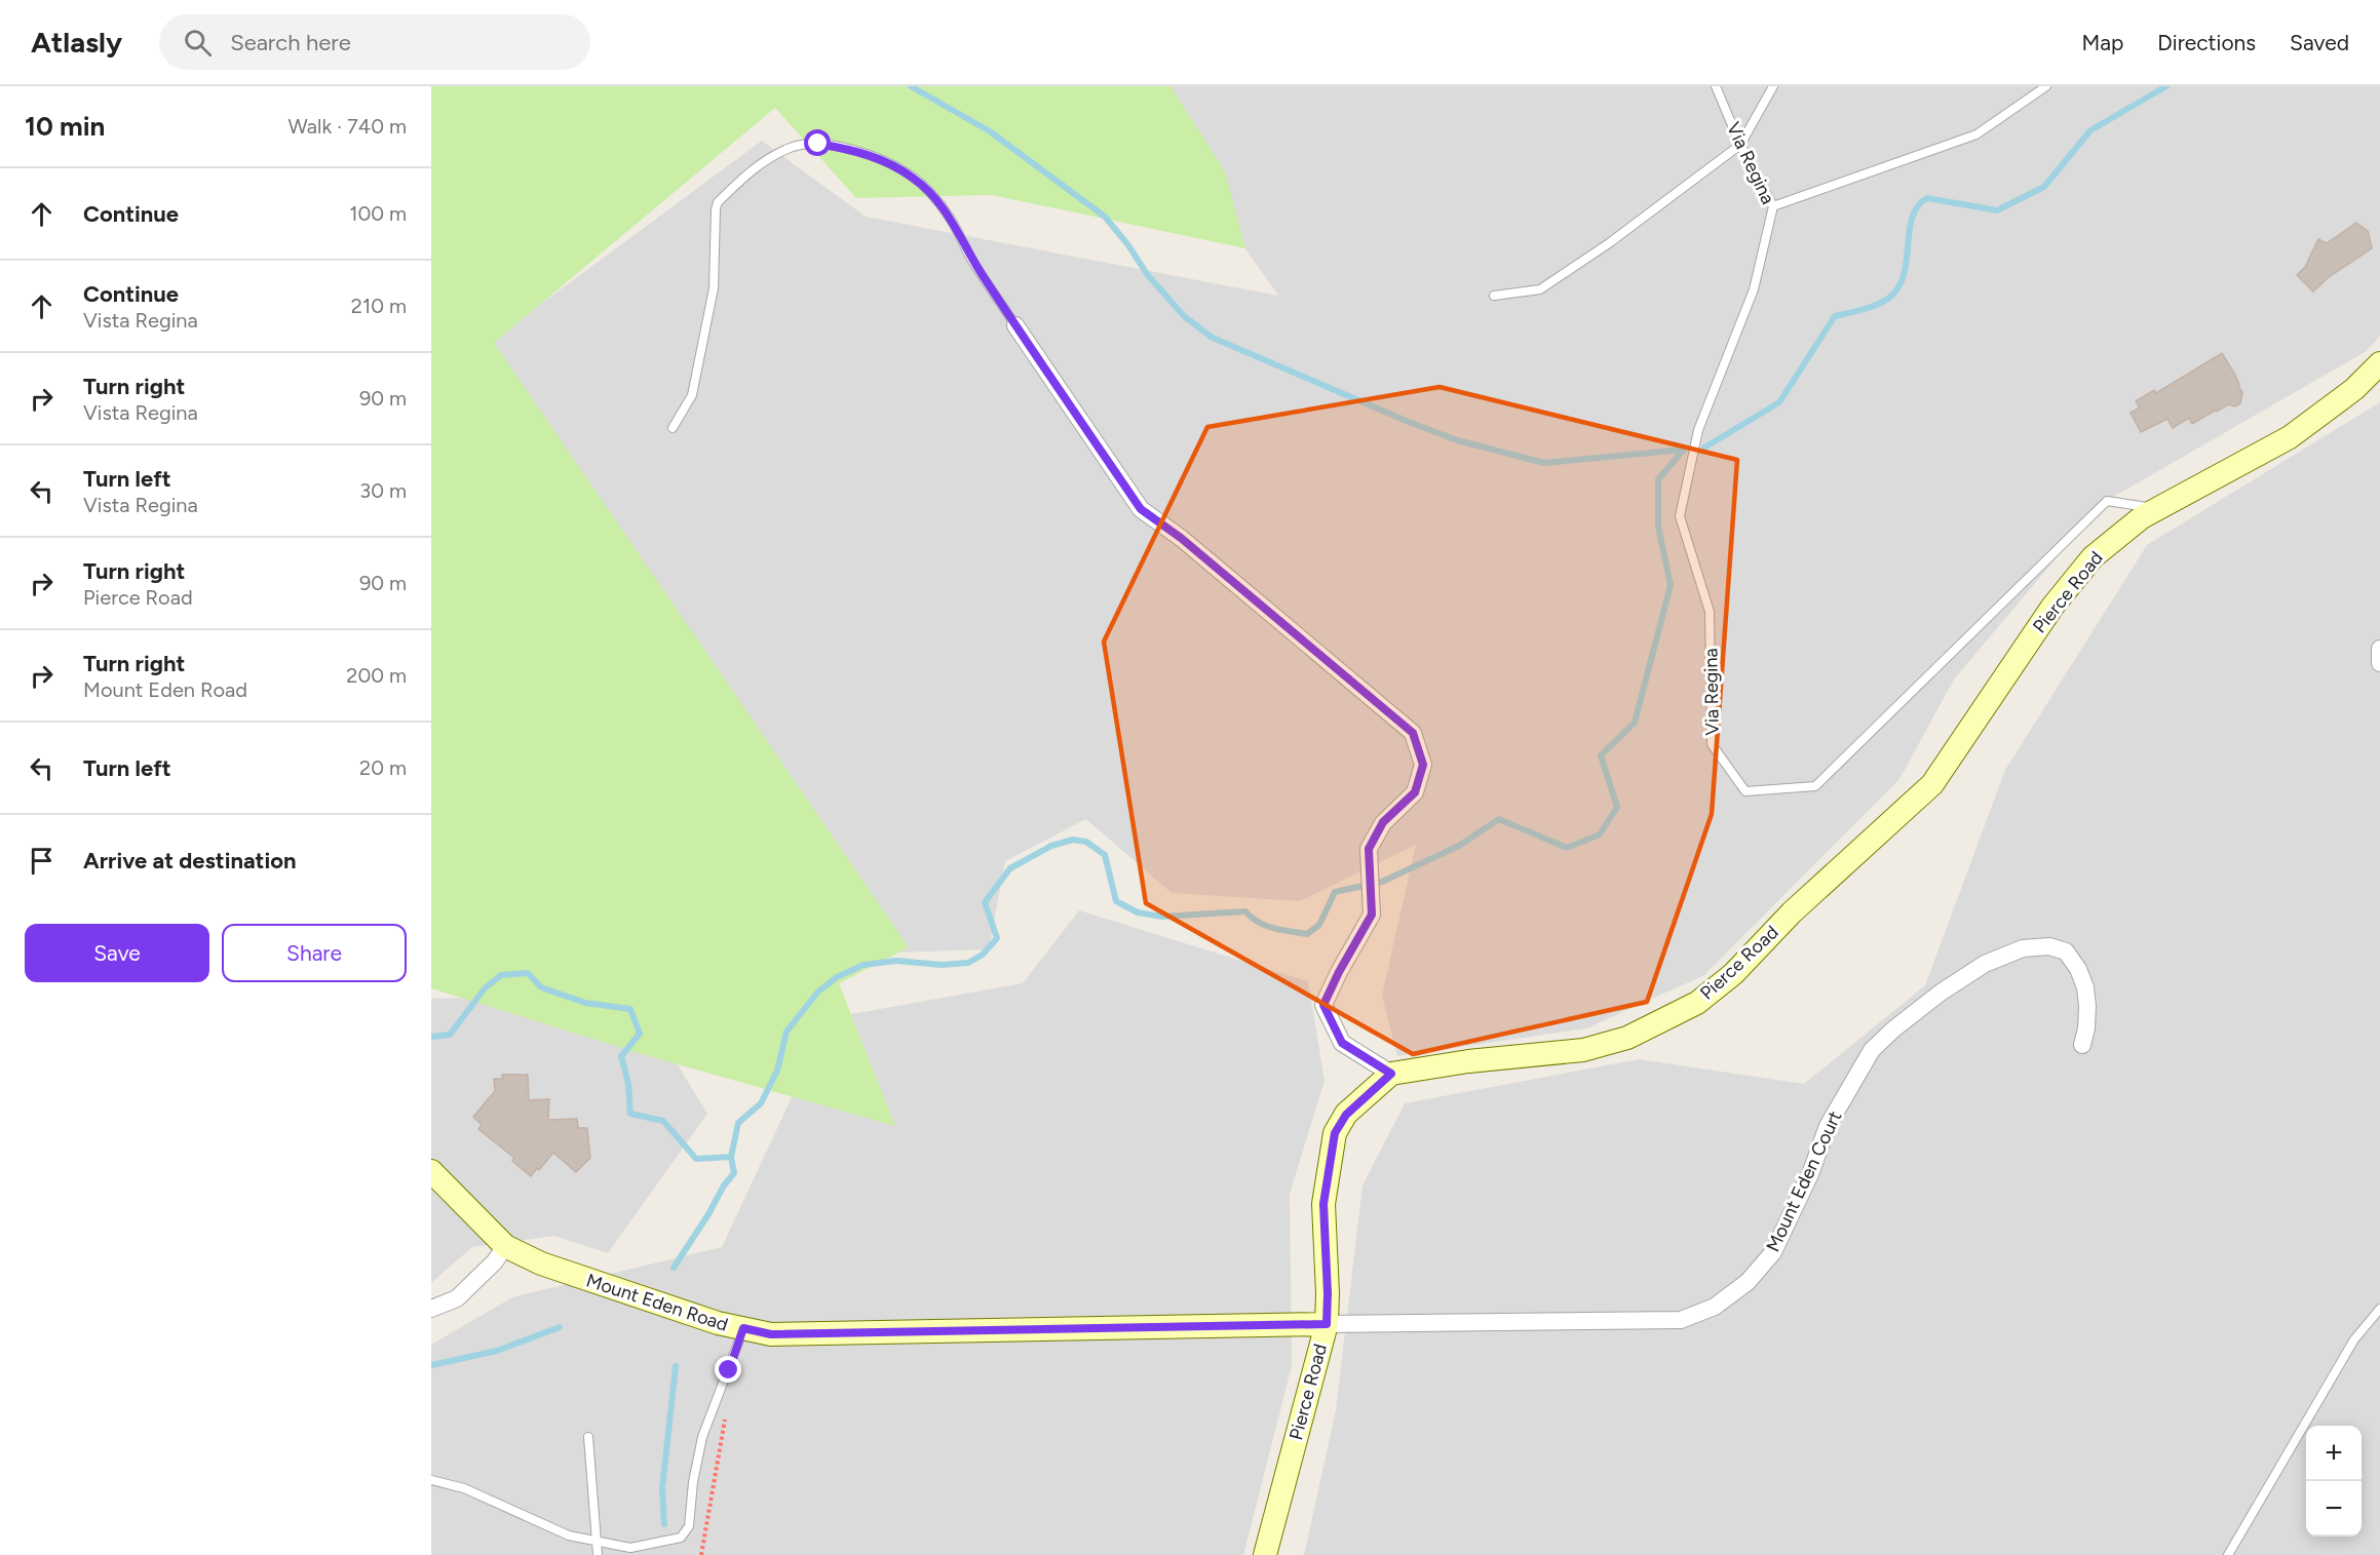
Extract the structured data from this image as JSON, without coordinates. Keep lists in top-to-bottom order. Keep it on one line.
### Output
{"streets":{"street":["Pierce Road","Mount Eden Court","Mount Eden Road"],"lane":["Via Regina"]},"crossings":[["Via Regina","Pierce Road"],["Pierce Road","Mount Eden Court"],["Pierce Road","Mount Eden Road"],["Mount Eden Court","Mount Eden Road"]],"page":{"header":"Atlasly","search":"Search here","nav":["Map","Directions","Saved"],"heading":["10 min","Walk · 740 m"],"list":[["Continue","100 m"],["Continue","Vista Regina","210 m"],["Turn right","Vista Regina","90 m"],["Turn left","Vista Regina","30 m"],["Turn right","Pierce Road","90 m"],["Turn right","Mount Eden Road","200 m"],["Turn left","20 m"],"Arrive at destination"],"buttons":["Save","Share"],"map_buttons":["+","−"]}}
